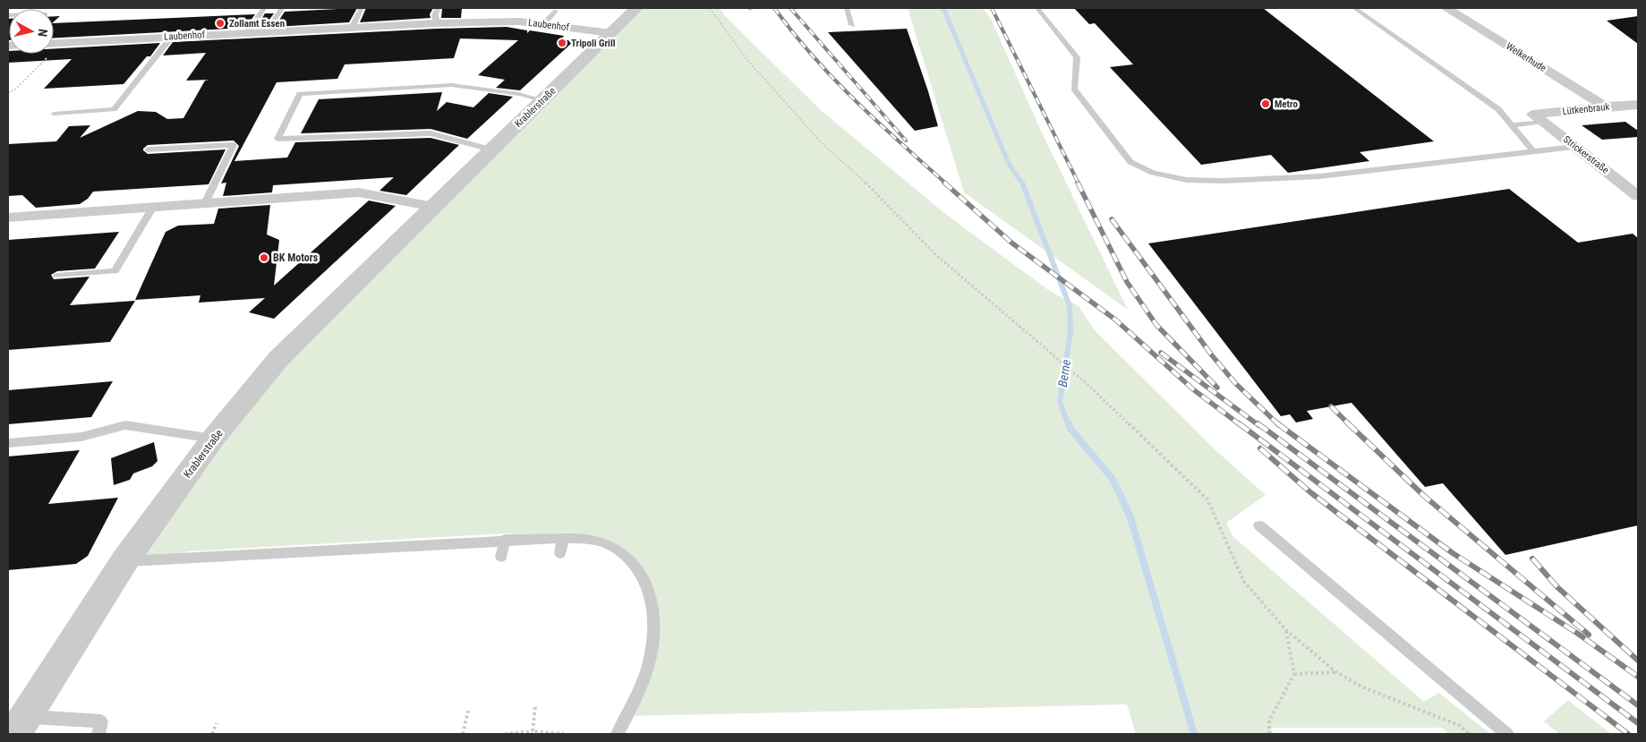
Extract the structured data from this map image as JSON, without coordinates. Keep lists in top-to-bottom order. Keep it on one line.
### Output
{"streets":{"street":["Laubenhof","Welkerhude","Krablerstraße","Lütkenbrauk","Strickerstraße"]},"crossings":[["Laubenhof","Krablerstraße"],["Welkerhude","Lütkenbrauk"],["Lütkenbrauk","Strickerstraße"]],"water":["Berne"],"places":["Zollamt Essen","Tripoli Grill","Metro","BK Motors"],"north":"right"}
